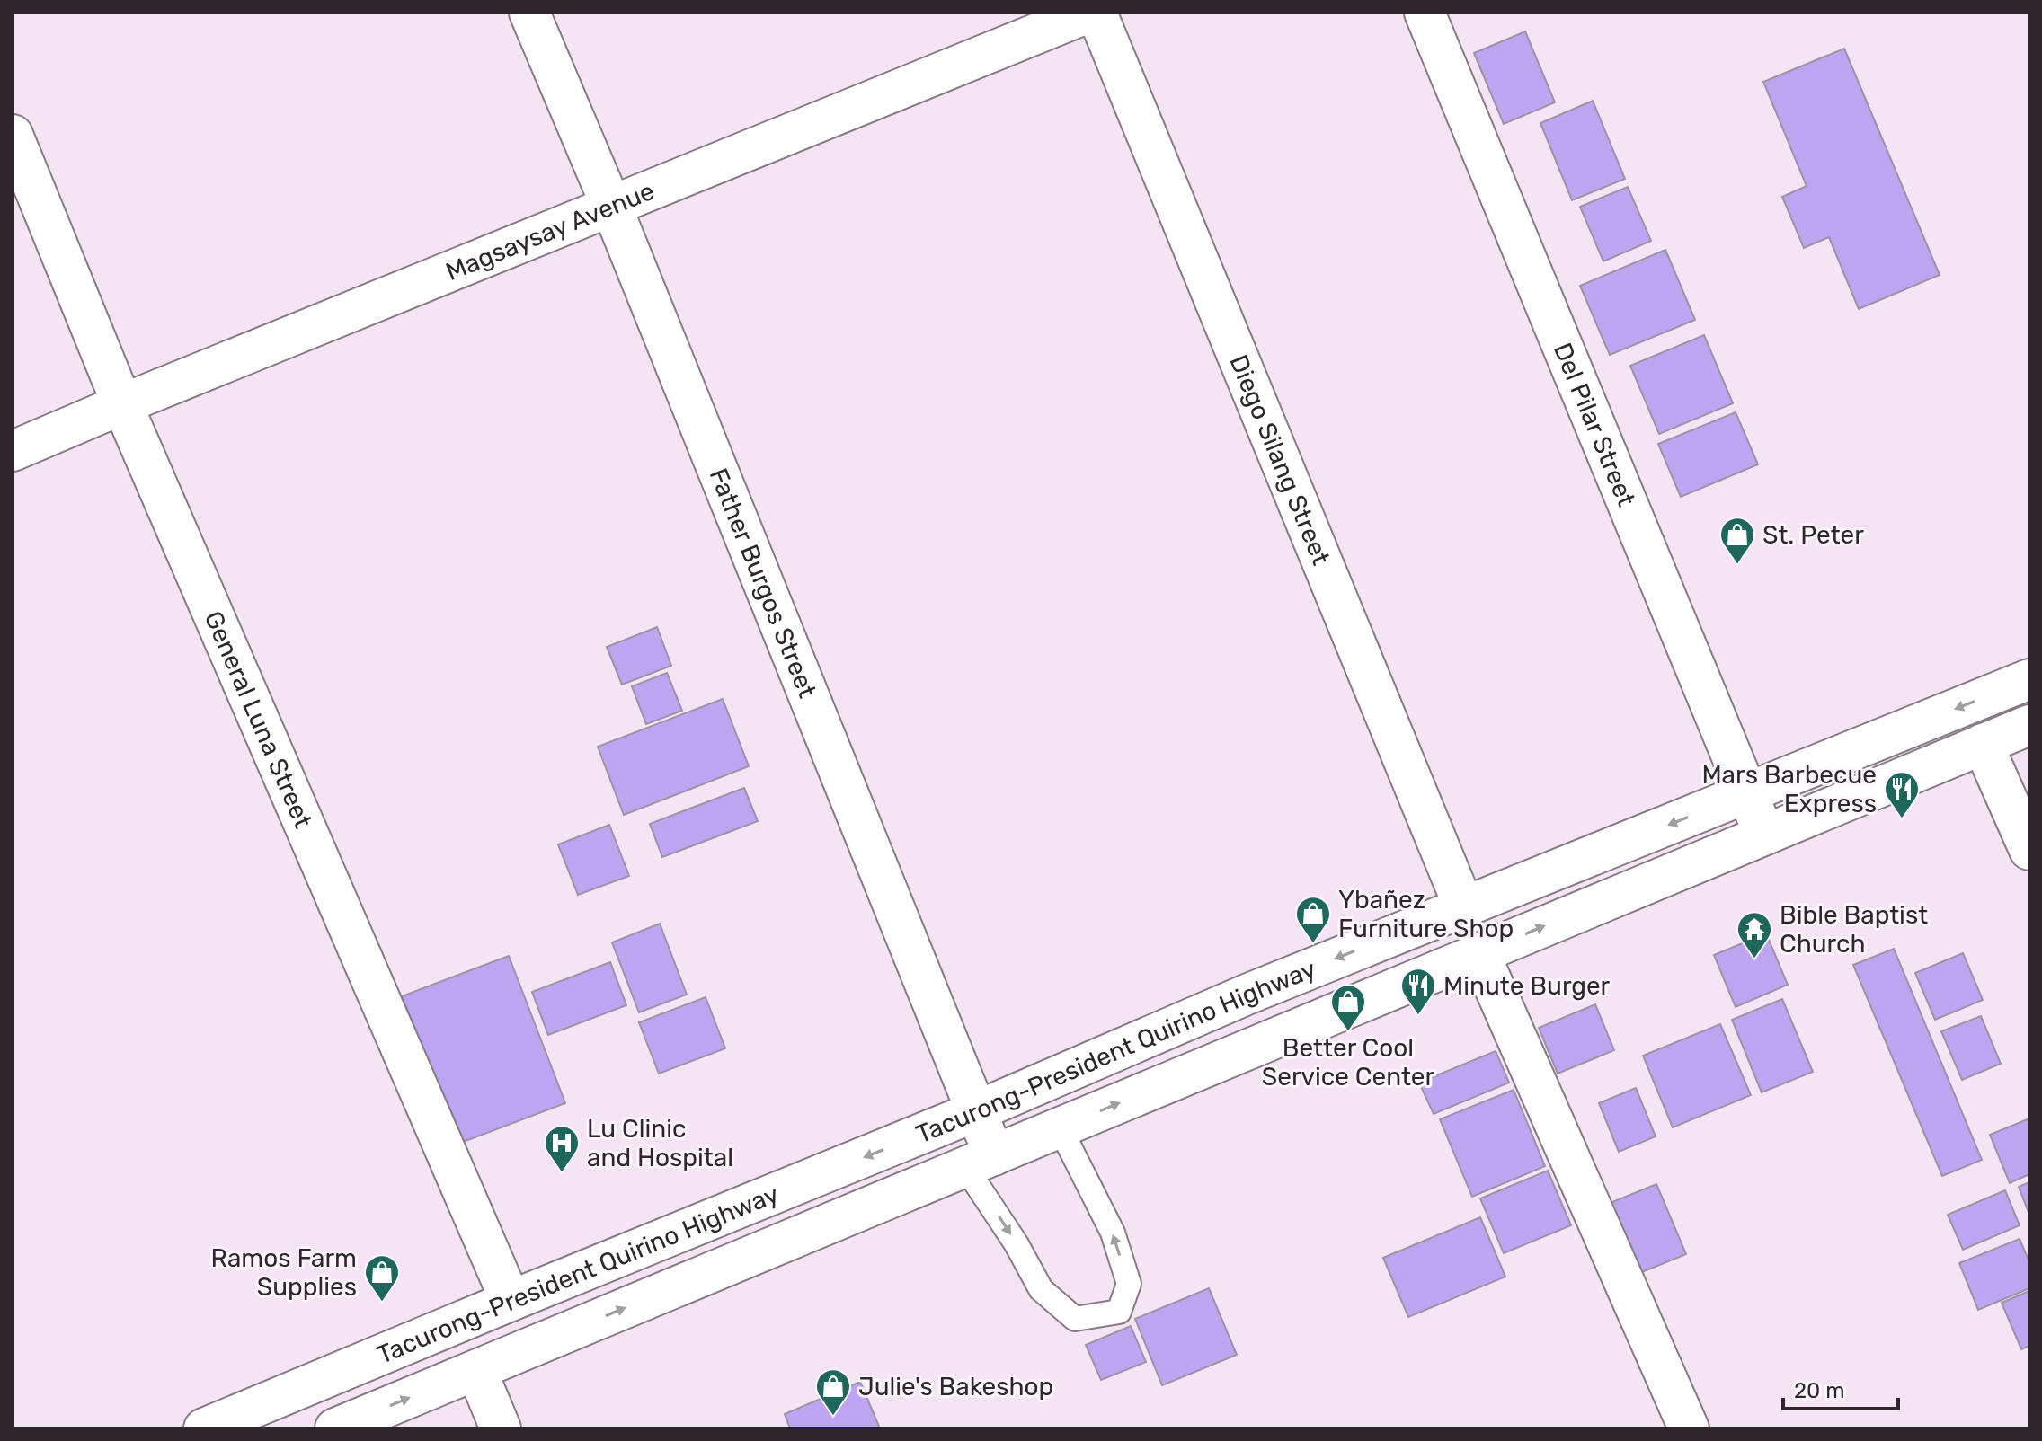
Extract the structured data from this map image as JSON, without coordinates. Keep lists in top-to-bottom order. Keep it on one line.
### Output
{"streets":{"main road":["Magsaysay Avenue","Del Pilar Street","Diego Silang Street","Father Burgos Street","General Luna Street","Tacurong-President Quirino Highway"]},"crossings":[["Magsaysay Avenue","Father Burgos Street"],["Magsaysay Avenue","General Luna Street"],["Del Pilar Street","Tacurong-President Quirino Highway"],["Diego Silang Street","Tacurong-President Quirino Highway"],["Father Burgos Street","Tacurong-President Quirino Highway"],["General Luna Street","Tacurong-President Quirino Highway"]],"places":{"shop":["St. Peter","Ybañez Furniture Shop","Better Cool Service Center","Ramos Farm Supplies","Julie's Bakeshop"],"restaurant":["Mars Barbecue Express","Minute Burger"],"temple":["Bible Baptist Church"],"hospital":["Lu Clinic and Hospital"]},"scale_bar":"20 m"}
